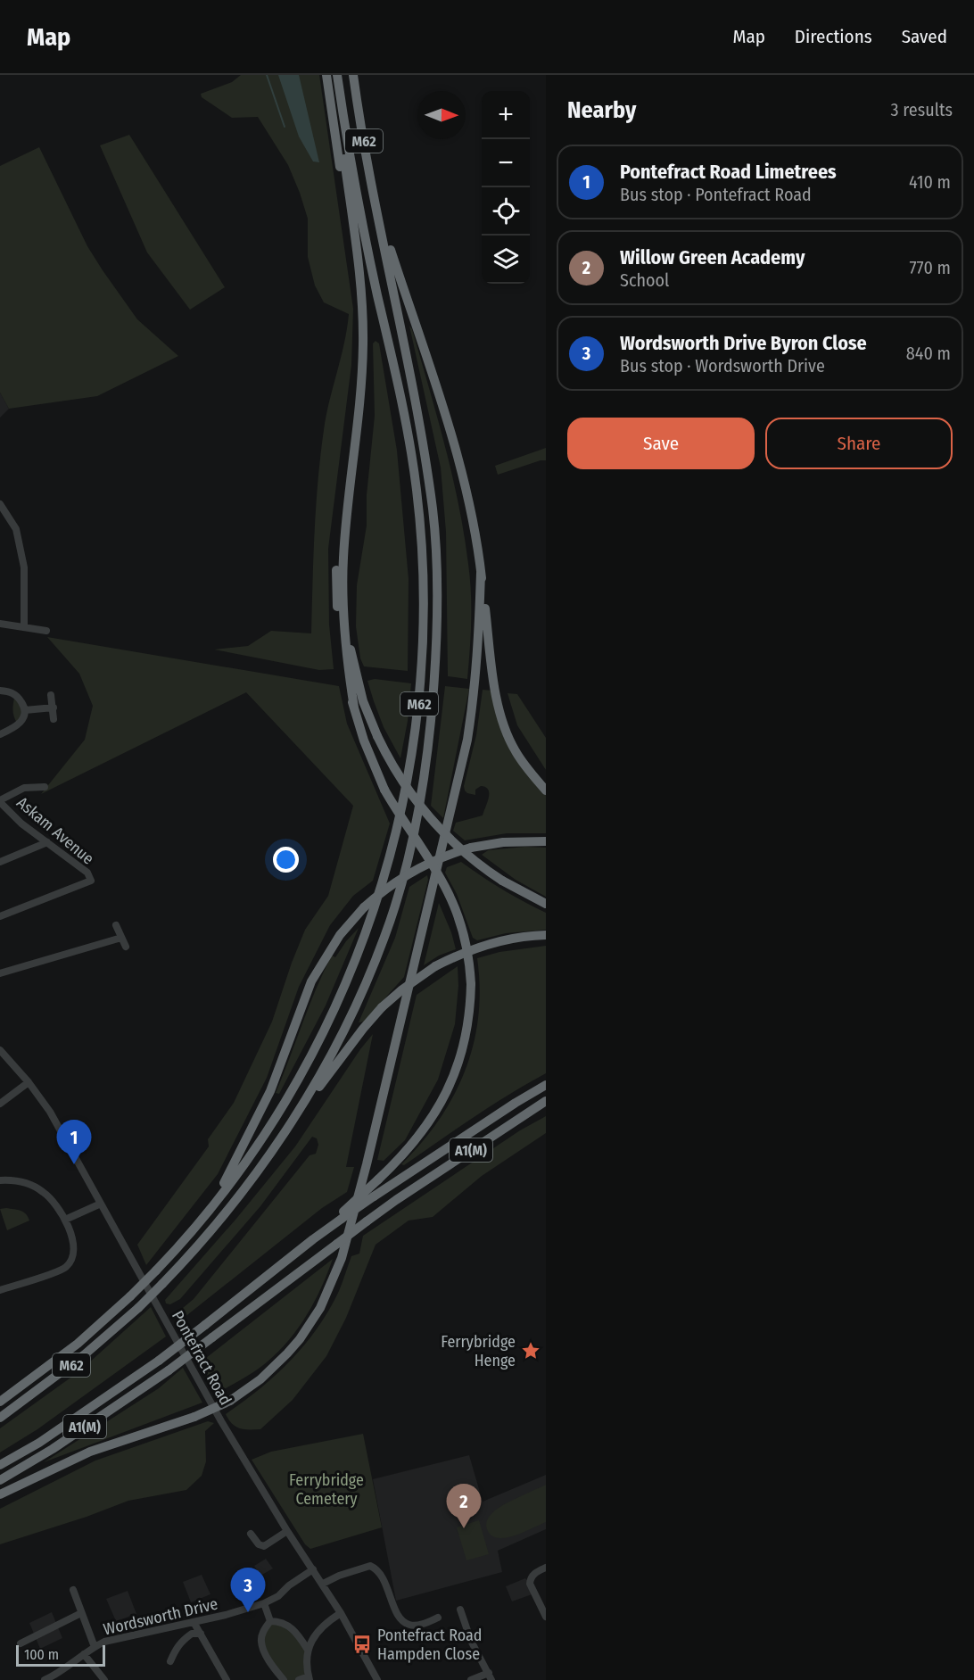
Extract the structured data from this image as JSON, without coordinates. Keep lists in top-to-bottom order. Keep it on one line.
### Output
{"streets":{"highway":["M62","A1(M)"],"street":["Askam Avenue","Pontefract Road","Wordsworth Drive"]},"crossings":[["Pontefract Road","Wordsworth Drive"]],"parks":["Ferrybridge Cemetery"],"places":{"place":["Ferrybridge Henge"],"bus stop":["Pontefract Road Hampden Close"]},"scale_bar":"100 m","north":"right","page":{"header":"Map","nav":["Map","Directions","Saved"],"heading":["Nearby","3 results"],"map_buttons":["+","−"],"list":[{"mark":"1","name":"Pontefract Road Limetrees","note":"Bus stop · Pontefract Road","value":"410 m"},{"mark":"2","name":"Willow Green Academy","note":"School","value":"770 m"},{"mark":"3","name":"Wordsworth Drive Byron Close","note":"Bus stop · Wordsworth Drive","value":"840 m"}],"buttons":["Save","Share"],"pins":["1","2","3"],"scale":"100 m"}}
